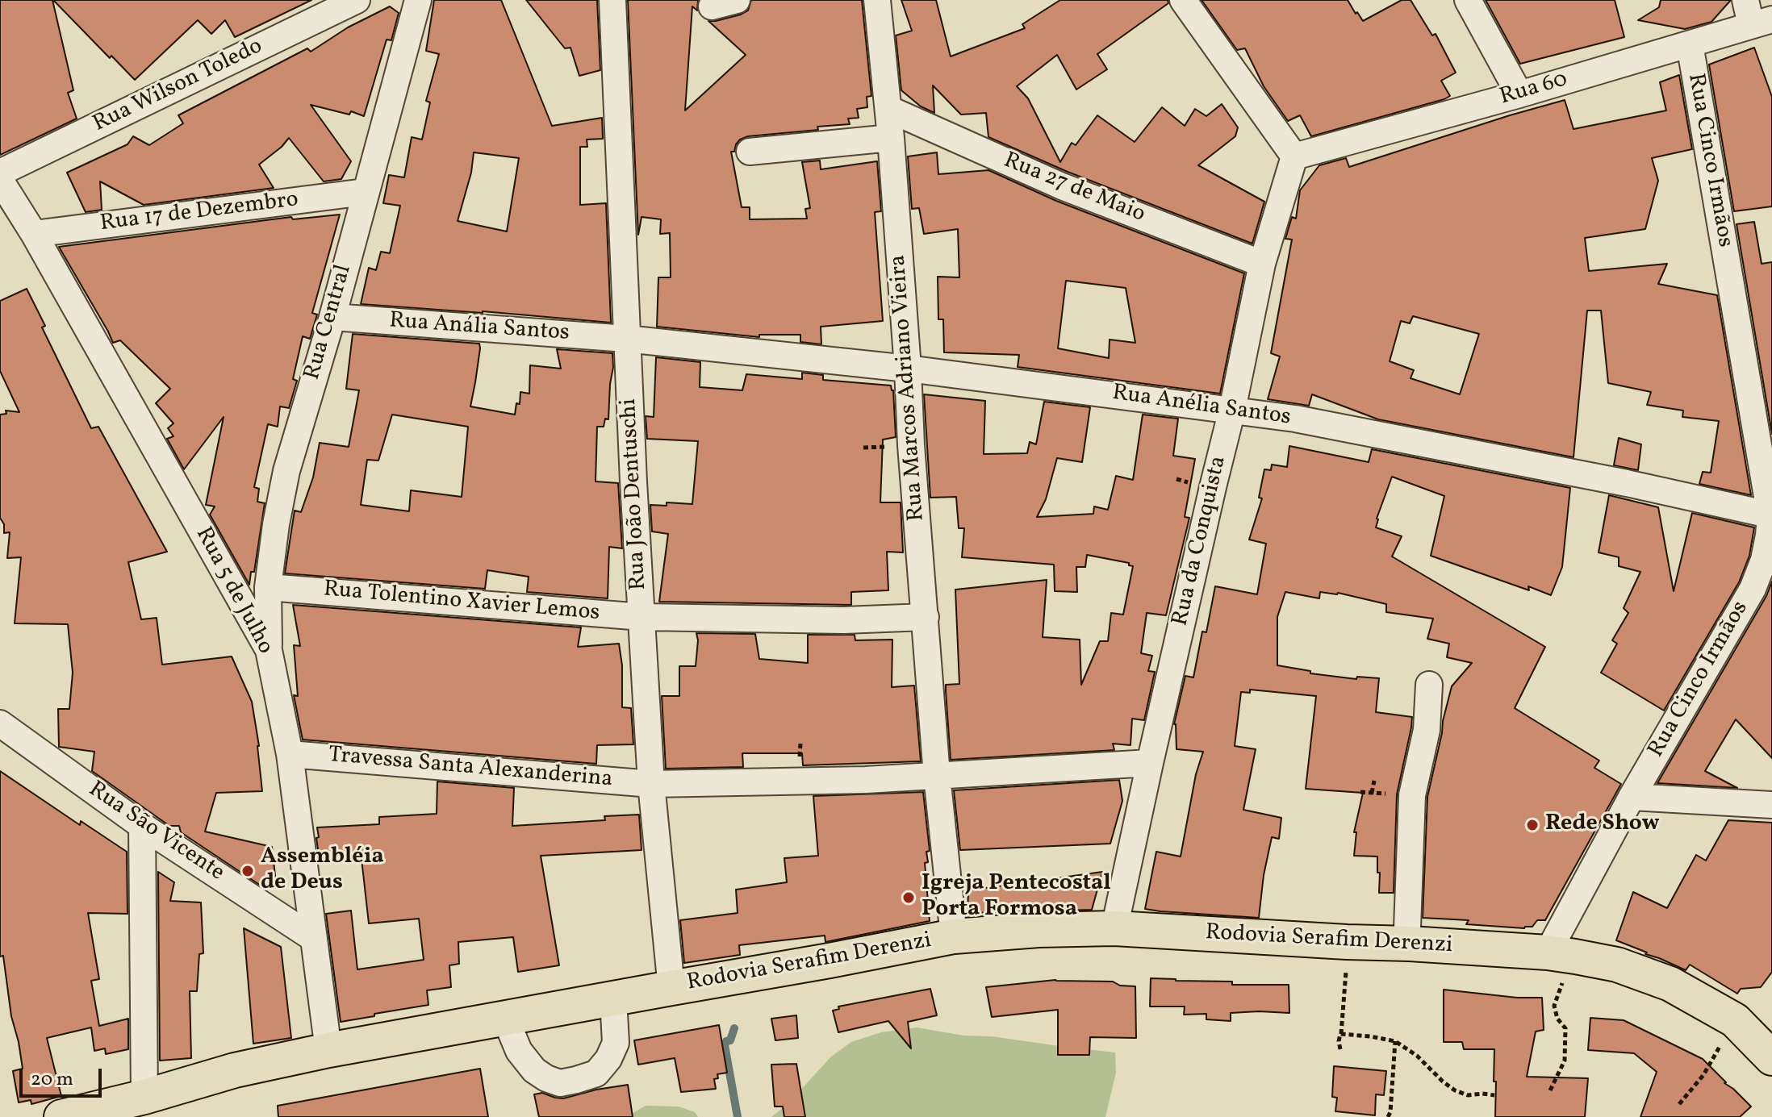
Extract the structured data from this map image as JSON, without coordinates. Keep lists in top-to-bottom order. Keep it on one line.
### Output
{"streets":{"main road":["Rodovia Serafim Derenzi"],"street":["Rua Wilson Toledo","Rua 60","Rua Cinco Irmãos","Rua 27 de Maio","Rua 17 de Dezembro","Rua Central","Rua Anália Santos","Rua Marcos Adriano Vieira","Rua Anélia Santos","Rua João Dentuschi","Rua da Conquista","Rua 5 de Julho","Rua Tolentino Xavier Lemos","Travessa Santa Alexanderina","Rua São Vicente"]},"crossings":[["Rua 60","Rua Cinco Irmãos"],["Rua 60","Rua da Conquista"],["Rua Cinco Irmãos","Rua Anélia Santos"],["Rua Cinco Irmãos","Rodovia Serafim Derenzi"],["Rua 27 de Maio","Rua Marcos Adriano Vieira"],["Rua 27 de Maio","Rua da Conquista"],["Rua 17 de Dezembro","Rua Central"],["Rua 17 de Dezembro","Rua 5 de Julho"],["Rua Central","Rua Anália Santos"],["Rua Central","Rua 5 de Julho"],["Rua Central","Rua Tolentino Xavier Lemos"],["Rua Anália Santos","Rua Anélia Santos"],["Rua Anália Santos","Rua João Dentuschi"],["Rua Marcos Adriano Vieira","Rua Anélia Santos"],["Rua Marcos Adriano Vieira","Rua Tolentino Xavier Lemos"],["Rua Marcos Adriano Vieira","Travessa Santa Alexanderina"],["Rua Marcos Adriano Vieira","Rodovia Serafim Derenzi"],["Rua Anélia Santos","Rua João Dentuschi"],["Rua Anélia Santos","Rua da Conquista"],["Rua João Dentuschi","Rua Tolentino Xavier Lemos"],["Rua João Dentuschi","Travessa Santa Alexanderina"],["Rua João Dentuschi","Rodovia Serafim Derenzi"],["Rua da Conquista","Rodovia Serafim Derenzi"],["Rua 5 de Julho","Travessa Santa Alexanderina"],["Rua 5 de Julho","Rua São Vicente"],["Rua 5 de Julho","Rodovia Serafim Derenzi"]],"places":["Rede Show","Assembléia de Deus","Igreja Pentecostal Porta Formosa"],"scale_bar":"20 m"}
